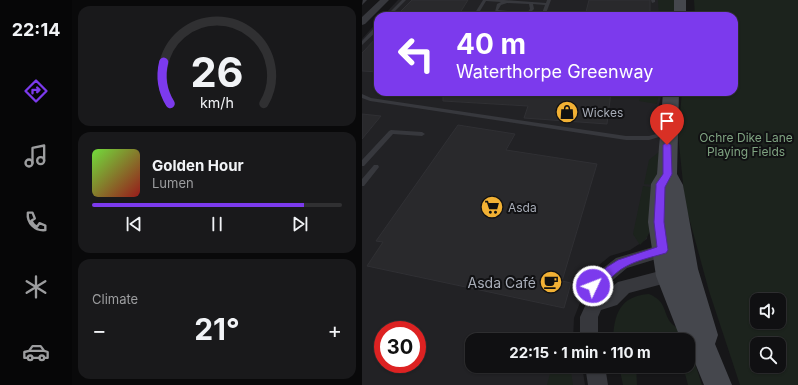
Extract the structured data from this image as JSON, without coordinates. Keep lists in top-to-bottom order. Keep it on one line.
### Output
{"parks":["Ochre Dike Lane Playing Fields"],"places":{"shop":["Wickes"],"supermarket":["Asda"],"cafe":["Asda Café"]},"page":{"tabs":"22:14","turn":["40 m","Waterthorpe Greenway"],"song":["Golden Hour","Lumen"],"tile":"Climate","heat":["−","21°","+"],"limit":"30","trip":"22:15 · 1 min · 110 m","gauge":["26","km/h"]}}
